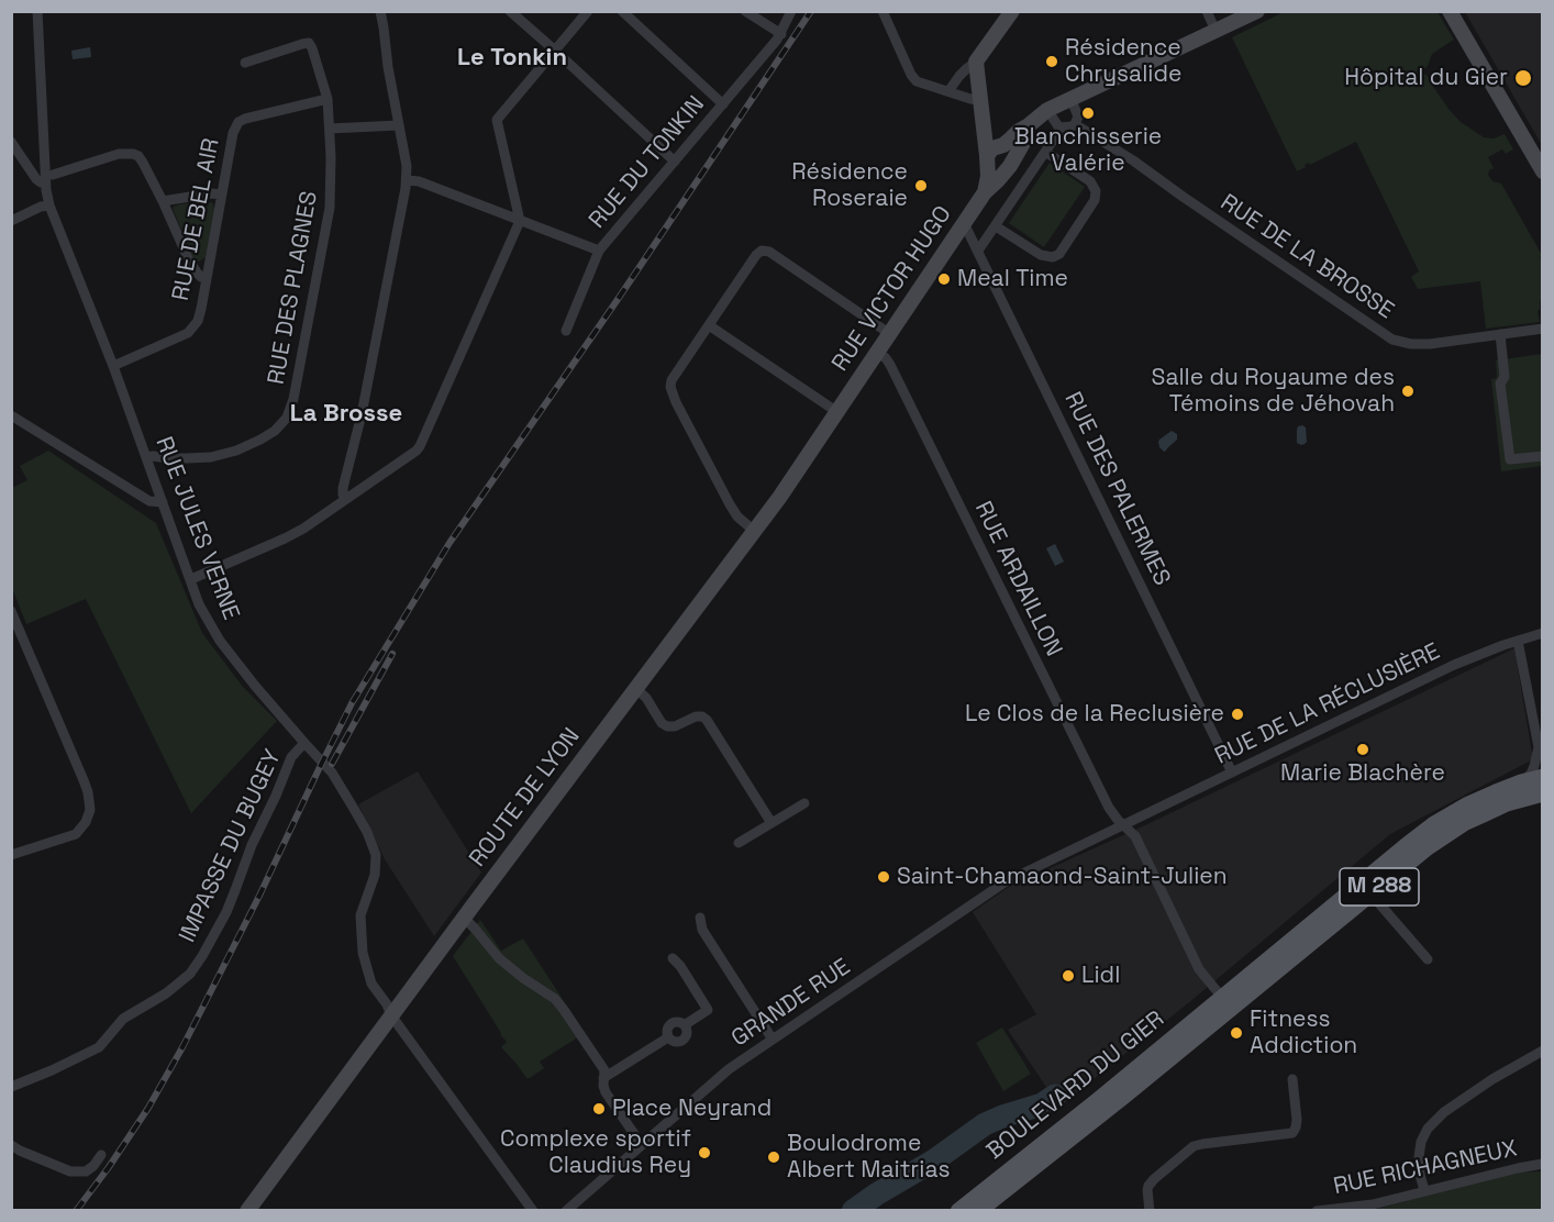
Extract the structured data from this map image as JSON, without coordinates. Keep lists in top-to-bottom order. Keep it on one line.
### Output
{"streets":{"main road":["RUE VICTOR HUGO","ROUTE DE LYON","M 288","BOULEVARD DU GIER"],"street":["RUE DU TONKIN","RUE DE BEL AIR","RUE DE LA BROSSE","RUE DES PLAGNES","RUE DES PALERMES","RUE JULES VERNE","RUE ARDAILLON","RUE DE LA RÉCLUSIÈRE","IMPASSE DU BUGEY","GRANDE RUE","RUE RICHAGNEUX"]},"crossings":[["RUE DE BEL AIR","RUE DES PLAGNES"],["RUE DE BEL AIR","RUE JULES VERNE"],["RUE DES PLAGNES","RUE JULES VERNE"],["RUE VICTOR HUGO","RUE DES PALERMES"],["RUE VICTOR HUGO","RUE ARDAILLON"],["RUE VICTOR HUGO","ROUTE DE LYON"],["RUE DES PALERMES","RUE DE LA RÉCLUSIÈRE"],["RUE JULES VERNE","ROUTE DE LYON"],["RUE JULES VERNE","IMPASSE DU BUGEY"],["RUE ARDAILLON","RUE DE LA RÉCLUSIÈRE"],["RUE ARDAILLON","M 288"],["RUE ARDAILLON","BOULEVARD DU GIER"],["RUE DE LA RÉCLUSIÈRE","GRANDE RUE"],["M 288","BOULEVARD DU GIER"]],"districts":["Le Tonkin","La Brosse"],"places":["Résidence Chrysalide","Hôpital du Gier","Blanchisserie Valérie","Résidence Roseraie","Meal Time","Salle du Royaume des Témoins de Jéhovah","Le Clos de la Reclusière","Marie Blachère","Saint-Chamaond-Saint-Julien","Lidl","Fitness Addiction","Place Neyrand","Complexe sportif Claudius Rey","Boulodrome Albert Maitrias"]}
